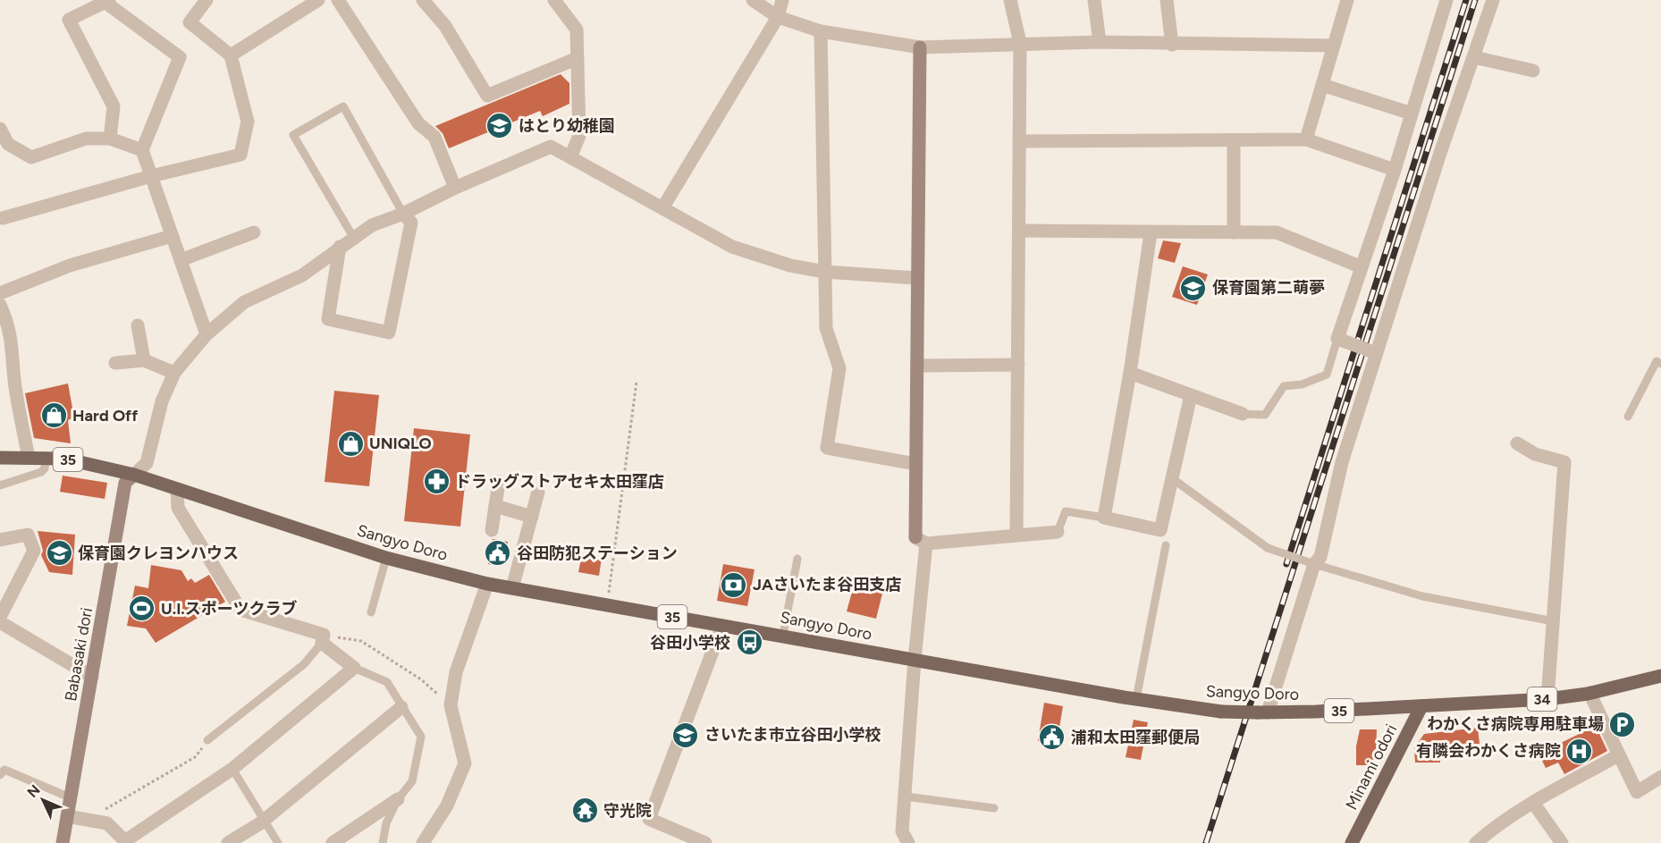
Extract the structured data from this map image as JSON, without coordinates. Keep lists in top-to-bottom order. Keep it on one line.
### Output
{"streets":{"main road":["35","Sangyo Doro","34","Minami odori"],"street":["Babasaki dori"]},"crossings":[["Sangyo Doro","Babasaki dori"],["Sangyo Doro","Minami odori"]],"places":{"school or university":["はとり幼稚園","保育園第二萌夢","保育園クレヨンハウス","さいたま市立谷田小学校"],"shop":["Hard Off","UNIQLO"],"pharmacy":["ドラッグストアセキ太田窪店"],"public building":["谷田防犯ステーション","浦和太田窪郵便局"],"bank":["JAさいたま谷田支店"],"sports":["U.I.スポーツクラブ"],"bus stop":["谷田小学校"],"parking":["わかくさ病院専用駐車場"],"hospital":["有隣会わかくさ病院"],"temple":["守光院"]},"north":"top left"}
